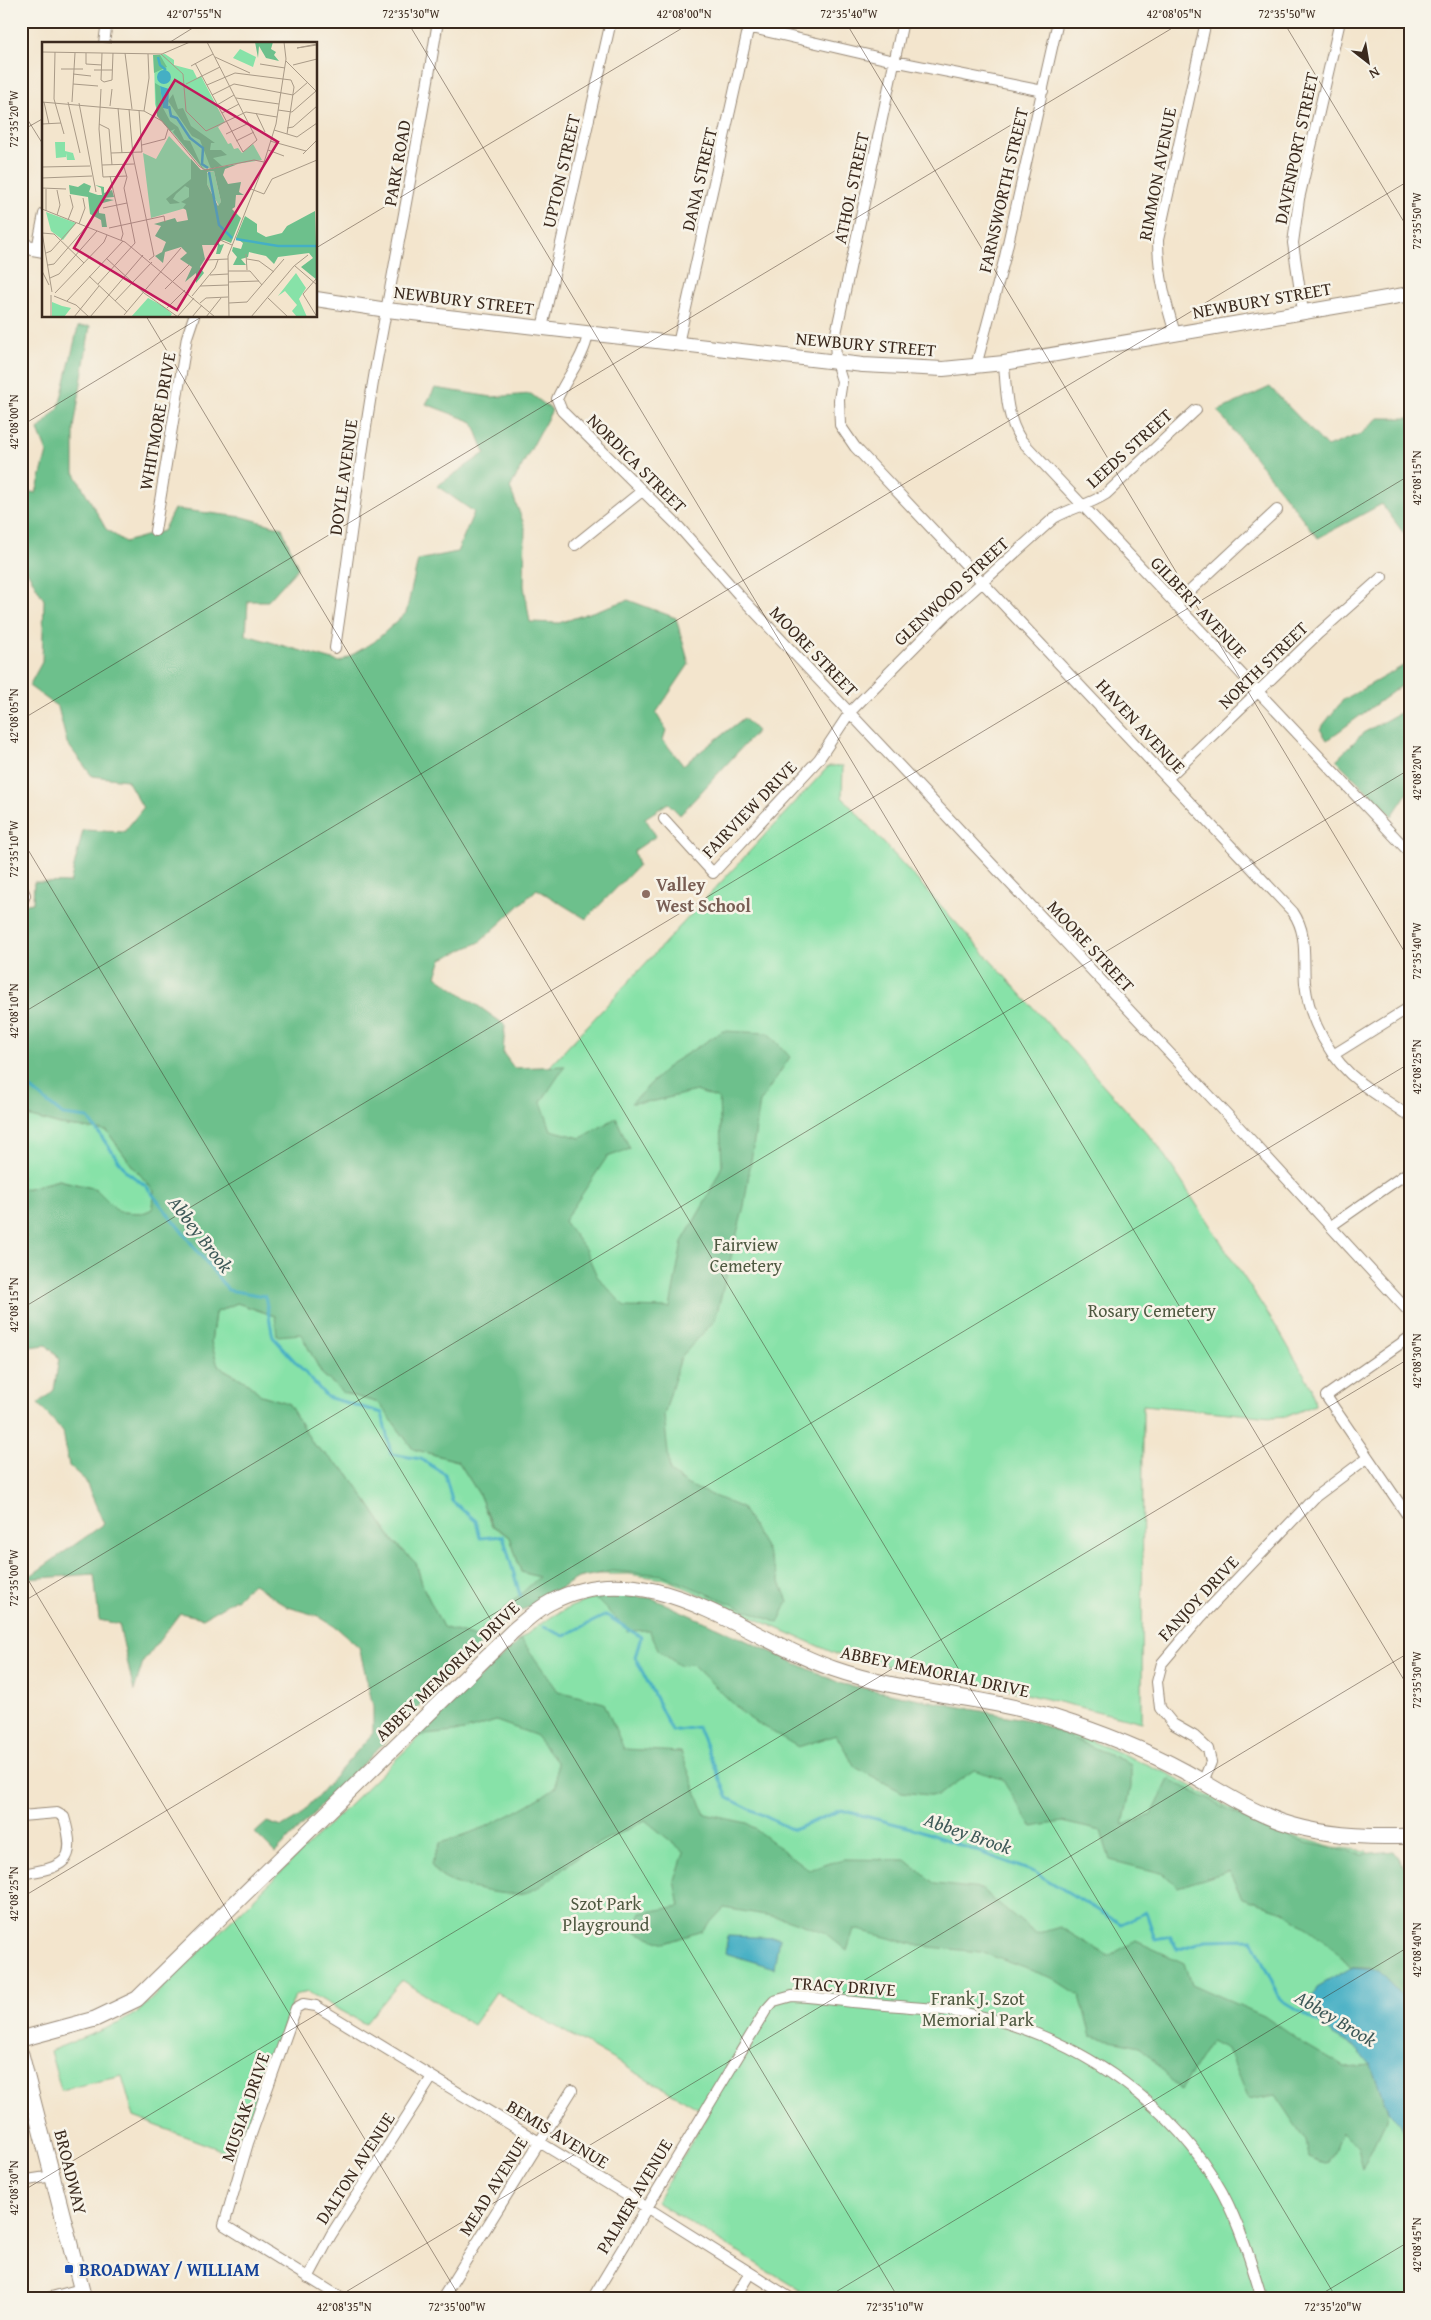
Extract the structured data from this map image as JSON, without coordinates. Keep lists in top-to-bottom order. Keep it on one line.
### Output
{"streets":{"main road":["ABBEY MEMORIAL DRIVE","BROADWAY"],"street":["DAVENPORT STREET","PARK ROAD","UPTON STREET","RIMMON AVENUE","DANA STREET","ATHOL STREET","FARNSWORTH STREET","NEWBURY STREET","WHITMORE DRIVE","LEEDS STREET","NORDICA STREET","DOYLE AVENUE","GLENWOOD STREET","GILBERT AVENUE","MOORE STREET","NORTH STREET","HAVEN AVENUE","FAIRVIEW DRIVE","FANJOY DRIVE","TRACY DRIVE","MUSIAK DRIVE","BEMIS AVENUE","DALTON AVENUE","MEAD AVENUE","PALMER AVENUE"]},"crossings":[["DAVENPORT STREET","NEWBURY STREET"],["PARK ROAD","NEWBURY STREET"],["PARK ROAD","DOYLE AVENUE"],["UPTON STREET","NEWBURY STREET"],["RIMMON AVENUE","NEWBURY STREET"],["DANA STREET","NEWBURY STREET"],["ATHOL STREET","NEWBURY STREET"],["ATHOL STREET","HAVEN AVENUE"],["FARNSWORTH STREET","NEWBURY STREET"],["NEWBURY STREET","NORDICA STREET"],["NEWBURY STREET","DOYLE AVENUE"],["NEWBURY STREET","GILBERT AVENUE"],["NEWBURY STREET","HAVEN AVENUE"],["LEEDS STREET","GLENWOOD STREET"],["LEEDS STREET","GILBERT AVENUE"],["NORDICA STREET","MOORE STREET"],["GLENWOOD STREET","GILBERT AVENUE"],["GLENWOOD STREET","MOORE STREET"],["GLENWOOD STREET","HAVEN AVENUE"],["GLENWOOD STREET","FAIRVIEW DRIVE"],["GILBERT AVENUE","NORTH STREET"],["MOORE STREET","FAIRVIEW DRIVE"],["NORTH STREET","HAVEN AVENUE"],["FANJOY DRIVE","ABBEY MEMORIAL DRIVE"],["TRACY DRIVE","PALMER AVENUE"],["MUSIAK DRIVE","BEMIS AVENUE"],["MUSIAK DRIVE","DALTON AVENUE"],["BEMIS AVENUE","DALTON AVENUE"],["BEMIS AVENUE","MEAD AVENUE"],["BEMIS AVENUE","PALMER AVENUE"]],"water":["Abbey Brook"],"parks":["Fairview Cemetery","Rosary Cemetery","Szot Park Playground","Frank J. Szot Memorial Park"],"places":{"other":["Valley West School"],"transit":["BROADWAY / WILLIAM"]},"north":"bottom right","coordinates":["42°07'55\"N","72°35'30\"W","42°08'00\"N","72°35'40\"W","42°08'05\"N","72°35'50\"W","72°35'20\"W","42°08'15\"N","42°08'20\"N","72°35'10\"W","42°08'10\"N","42°08'25\"N","42°08'30\"N","72°35'00\"W","42°08'40\"N","42°08'45\"N","42°08'35\"N"]}
